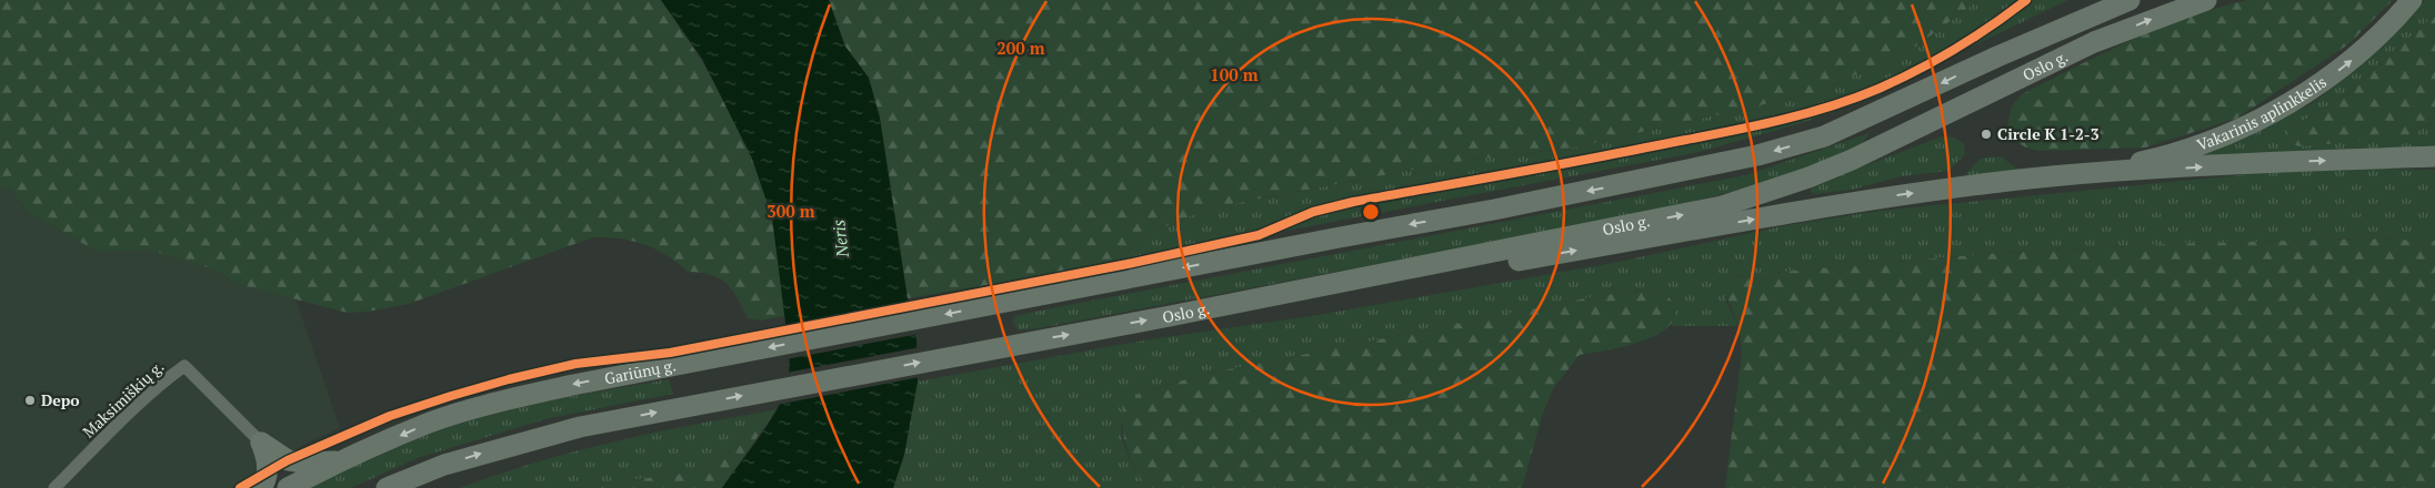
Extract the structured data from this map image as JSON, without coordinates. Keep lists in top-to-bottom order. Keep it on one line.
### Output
{"streets":{"highway":["Oslo g.","Vakarinis aplinkkelis","Gariūnų g."],"street":["Maksimiškių g."]},"crossings":[["Oslo g.","Gariūnų g."]],"one_way":["Gariūnų g."],"water":["Neris"],"places":["Circle K 1-2-3","Depo"],"rings":["200 m","100 m","300 m"]}
